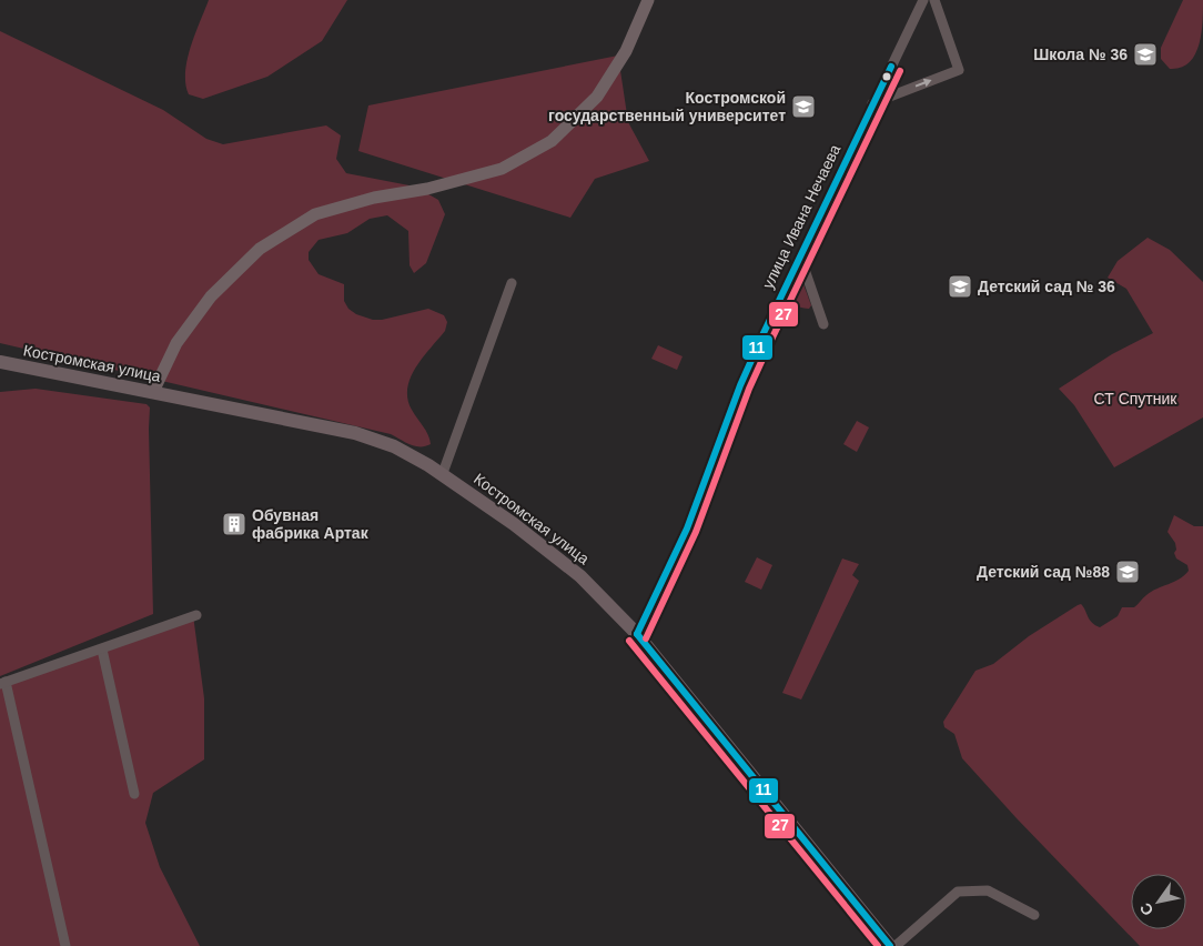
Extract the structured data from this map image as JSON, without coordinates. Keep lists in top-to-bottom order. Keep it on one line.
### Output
{"streets":{"main road":["Костромская улица"],"street":["улица Ивана Нечаева"]},"crossings":[["улица Ивана Нечаева","Костромская улица"]],"parks":["СТ Спутник"],"places":{"school or university":["Школа № 36","Костромской государственный университет","Детский сад № 36","Детский сад №88"],"building":["Обувная фабрика Артак"]},"lines":["transit line 11","transit line 27"],"north":"bottom left"}
